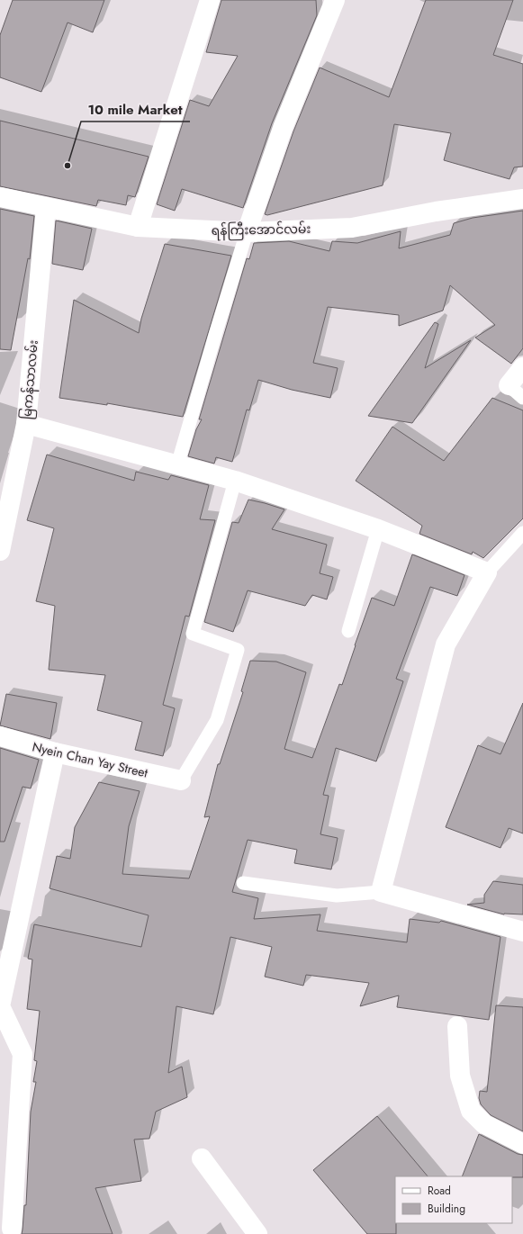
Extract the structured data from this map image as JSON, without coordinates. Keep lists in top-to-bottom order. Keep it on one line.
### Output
{"streets":{"street":["ရန်ကြီးအောင်လမ်း","မြကန်သာလမ်း","Nyein Chan Yay Street"]},"crossings":[["ရန်ကြီးအောင်လမ်း","မြကန်သာလမ်း"]],"places":["10 mile Market"],"legend":["Road","Building"]}
